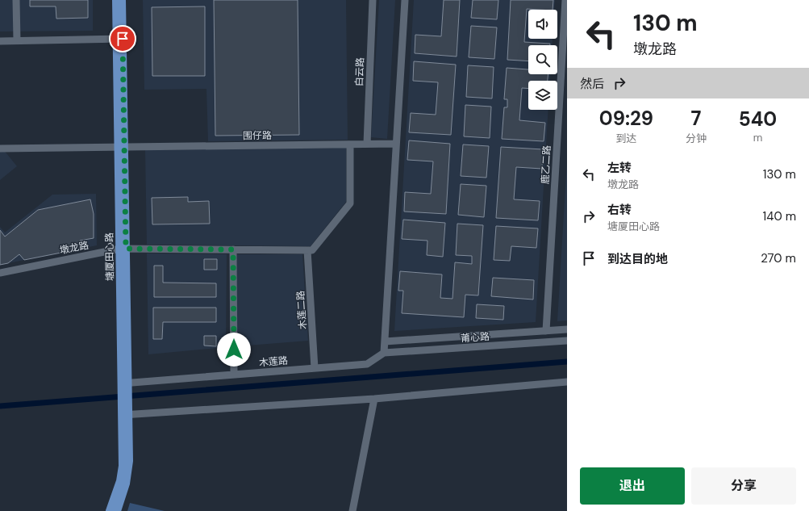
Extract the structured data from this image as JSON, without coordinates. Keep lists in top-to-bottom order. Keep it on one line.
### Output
{"streets":{"main road":["塘厦田心路"],"street":["白云路","围仔路","鹿乙二路","墩龙路","木莲二路","莆心路","木莲路"]},"crossings":[["白云路","围仔路"],["围仔路","塘厦田心路"],["鹿乙二路","莆心路"],["墩龙路","塘厦田心路"],["墩龙路","木莲二路"],["塘厦田心路","木莲路"],["木莲二路","木莲路"],["莆心路","木莲路"]],"page":{"turn":["130 m","墩龙路"],"then":"然后","eta":["09:29","到达","7","分钟","540","m"],"list":[{"name":"左转","note":"墩龙路","value":"130 m"},{"name":"右转","note":"塘厦田心路","value":"140 m"},{"name":"到达目的地","value":"270 m"}],"buttons":["退出","分享"]}}
